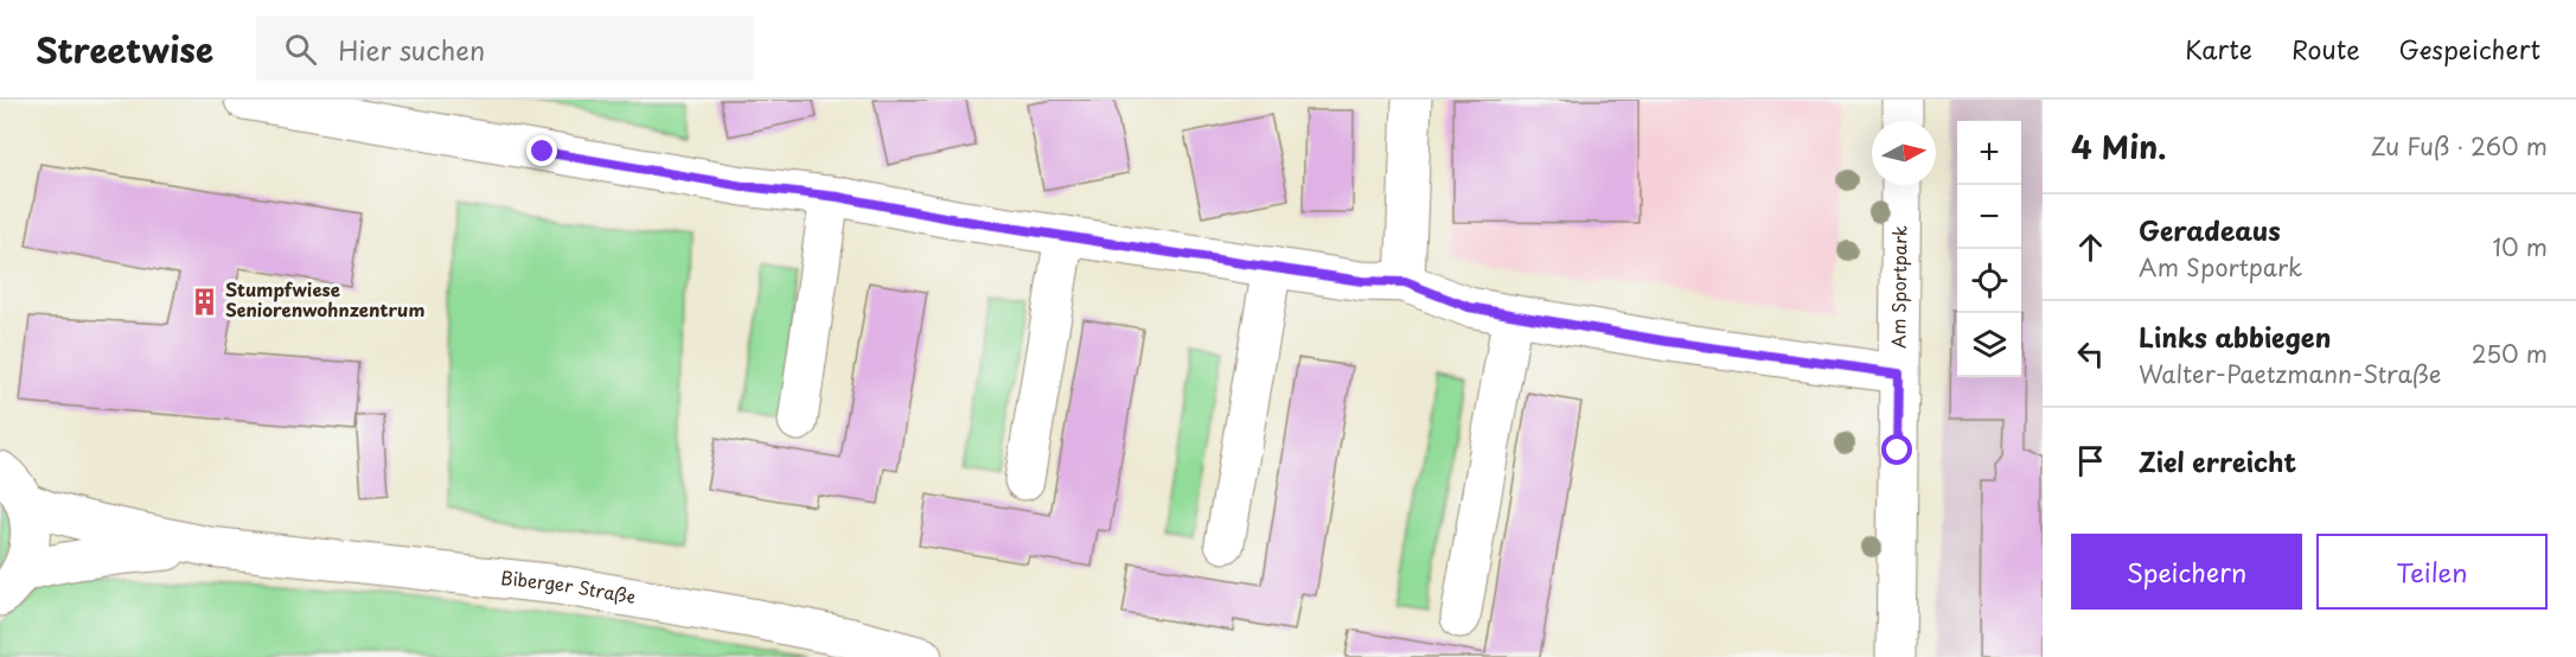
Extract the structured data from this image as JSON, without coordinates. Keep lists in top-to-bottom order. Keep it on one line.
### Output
{"streets":{"street":["Am Sportpark","Biberger Straße"]},"places":{"building":["Stumpfwiese Seniorenwohnzentrum"]},"north":"right","page":{"header":"Streetwise","search":"Hier suchen","nav":["Karte","Route","Gespeichert"],"heading":["4 Min.","Zu Fuß · 260 m"],"map_buttons":["+","−"],"list":[["Geradeaus","Am Sportpark","10 m"],["Links abbiegen","Walter-Paetzmann-Straße","250 m"],"Ziel erreicht"],"buttons":["Speichern","Teilen"]}}
